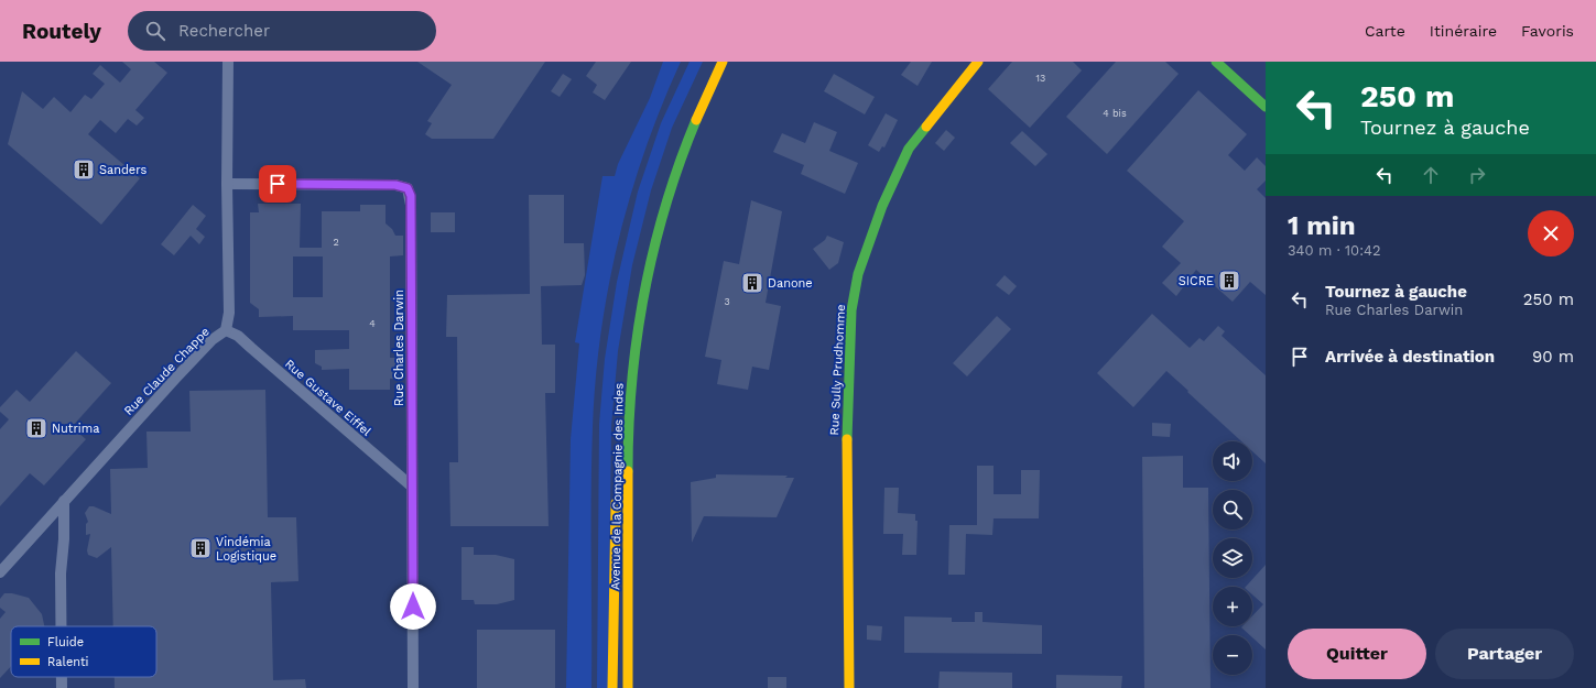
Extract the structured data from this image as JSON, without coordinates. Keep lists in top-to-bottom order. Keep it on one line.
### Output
{"streets":{"main road":["Rue Sully Prudhomme","Avenue de la Compagnie des Indes"],"street":["Rue Charles Darwin","Rue Claude Chappe","Rue Gustave Eiffel"]},"crossings":[["Rue Charles Darwin","Rue Claude Chappe"],["Rue Charles Darwin","Rue Gustave Eiffel"],["Rue Claude Chappe","Rue Gustave Eiffel"]],"places":{"building":["Sanders","SICRE","Danone","Nutrima","Vindémia Logistique"]},"house_numbers":["13","4 bis","2","3","4"],"legend":["Fluide","Ralenti"],"page":{"header":"Routely","search":"Rechercher","nav":["Carte","Itinéraire","Favoris"],"turn":["250 m","Tournez à gauche"],"heading":["1 min","340 m · 10:42"],"list":[{"name":"Tournez à gauche","note":"Rue Charles Darwin","value":"250 m"},{"name":"Arrivée à destination","value":"90 m"}],"map_buttons":["+","−"],"buttons":["Quitter","Partager"]}}
